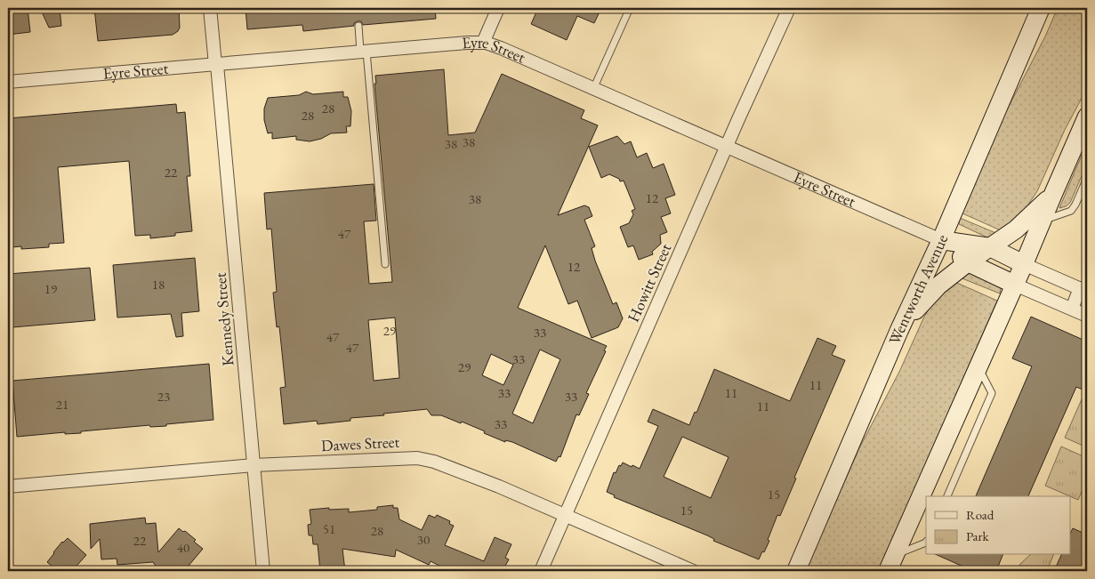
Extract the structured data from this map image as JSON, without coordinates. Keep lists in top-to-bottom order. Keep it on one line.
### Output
{"streets":{"main road":["Eyre Street","Wentworth Avenue"],"street":["Howitt Street","Kennedy Street","Dawes Street"]},"crossings":[["Eyre Street","Howitt Street"],["Eyre Street","Wentworth Avenue"],["Eyre Street","Kennedy Street"],["Howitt Street","Dawes Street"],["Kennedy Street","Dawes Street"]],"house_numbers":["28","28","38","38","22","12","38","47","12","18","19","29","33","47","47","33","29","11","33","11","23","33","21","11","33","15","15","51","28","30","22","40"],"legend":["Road","Park"]}
